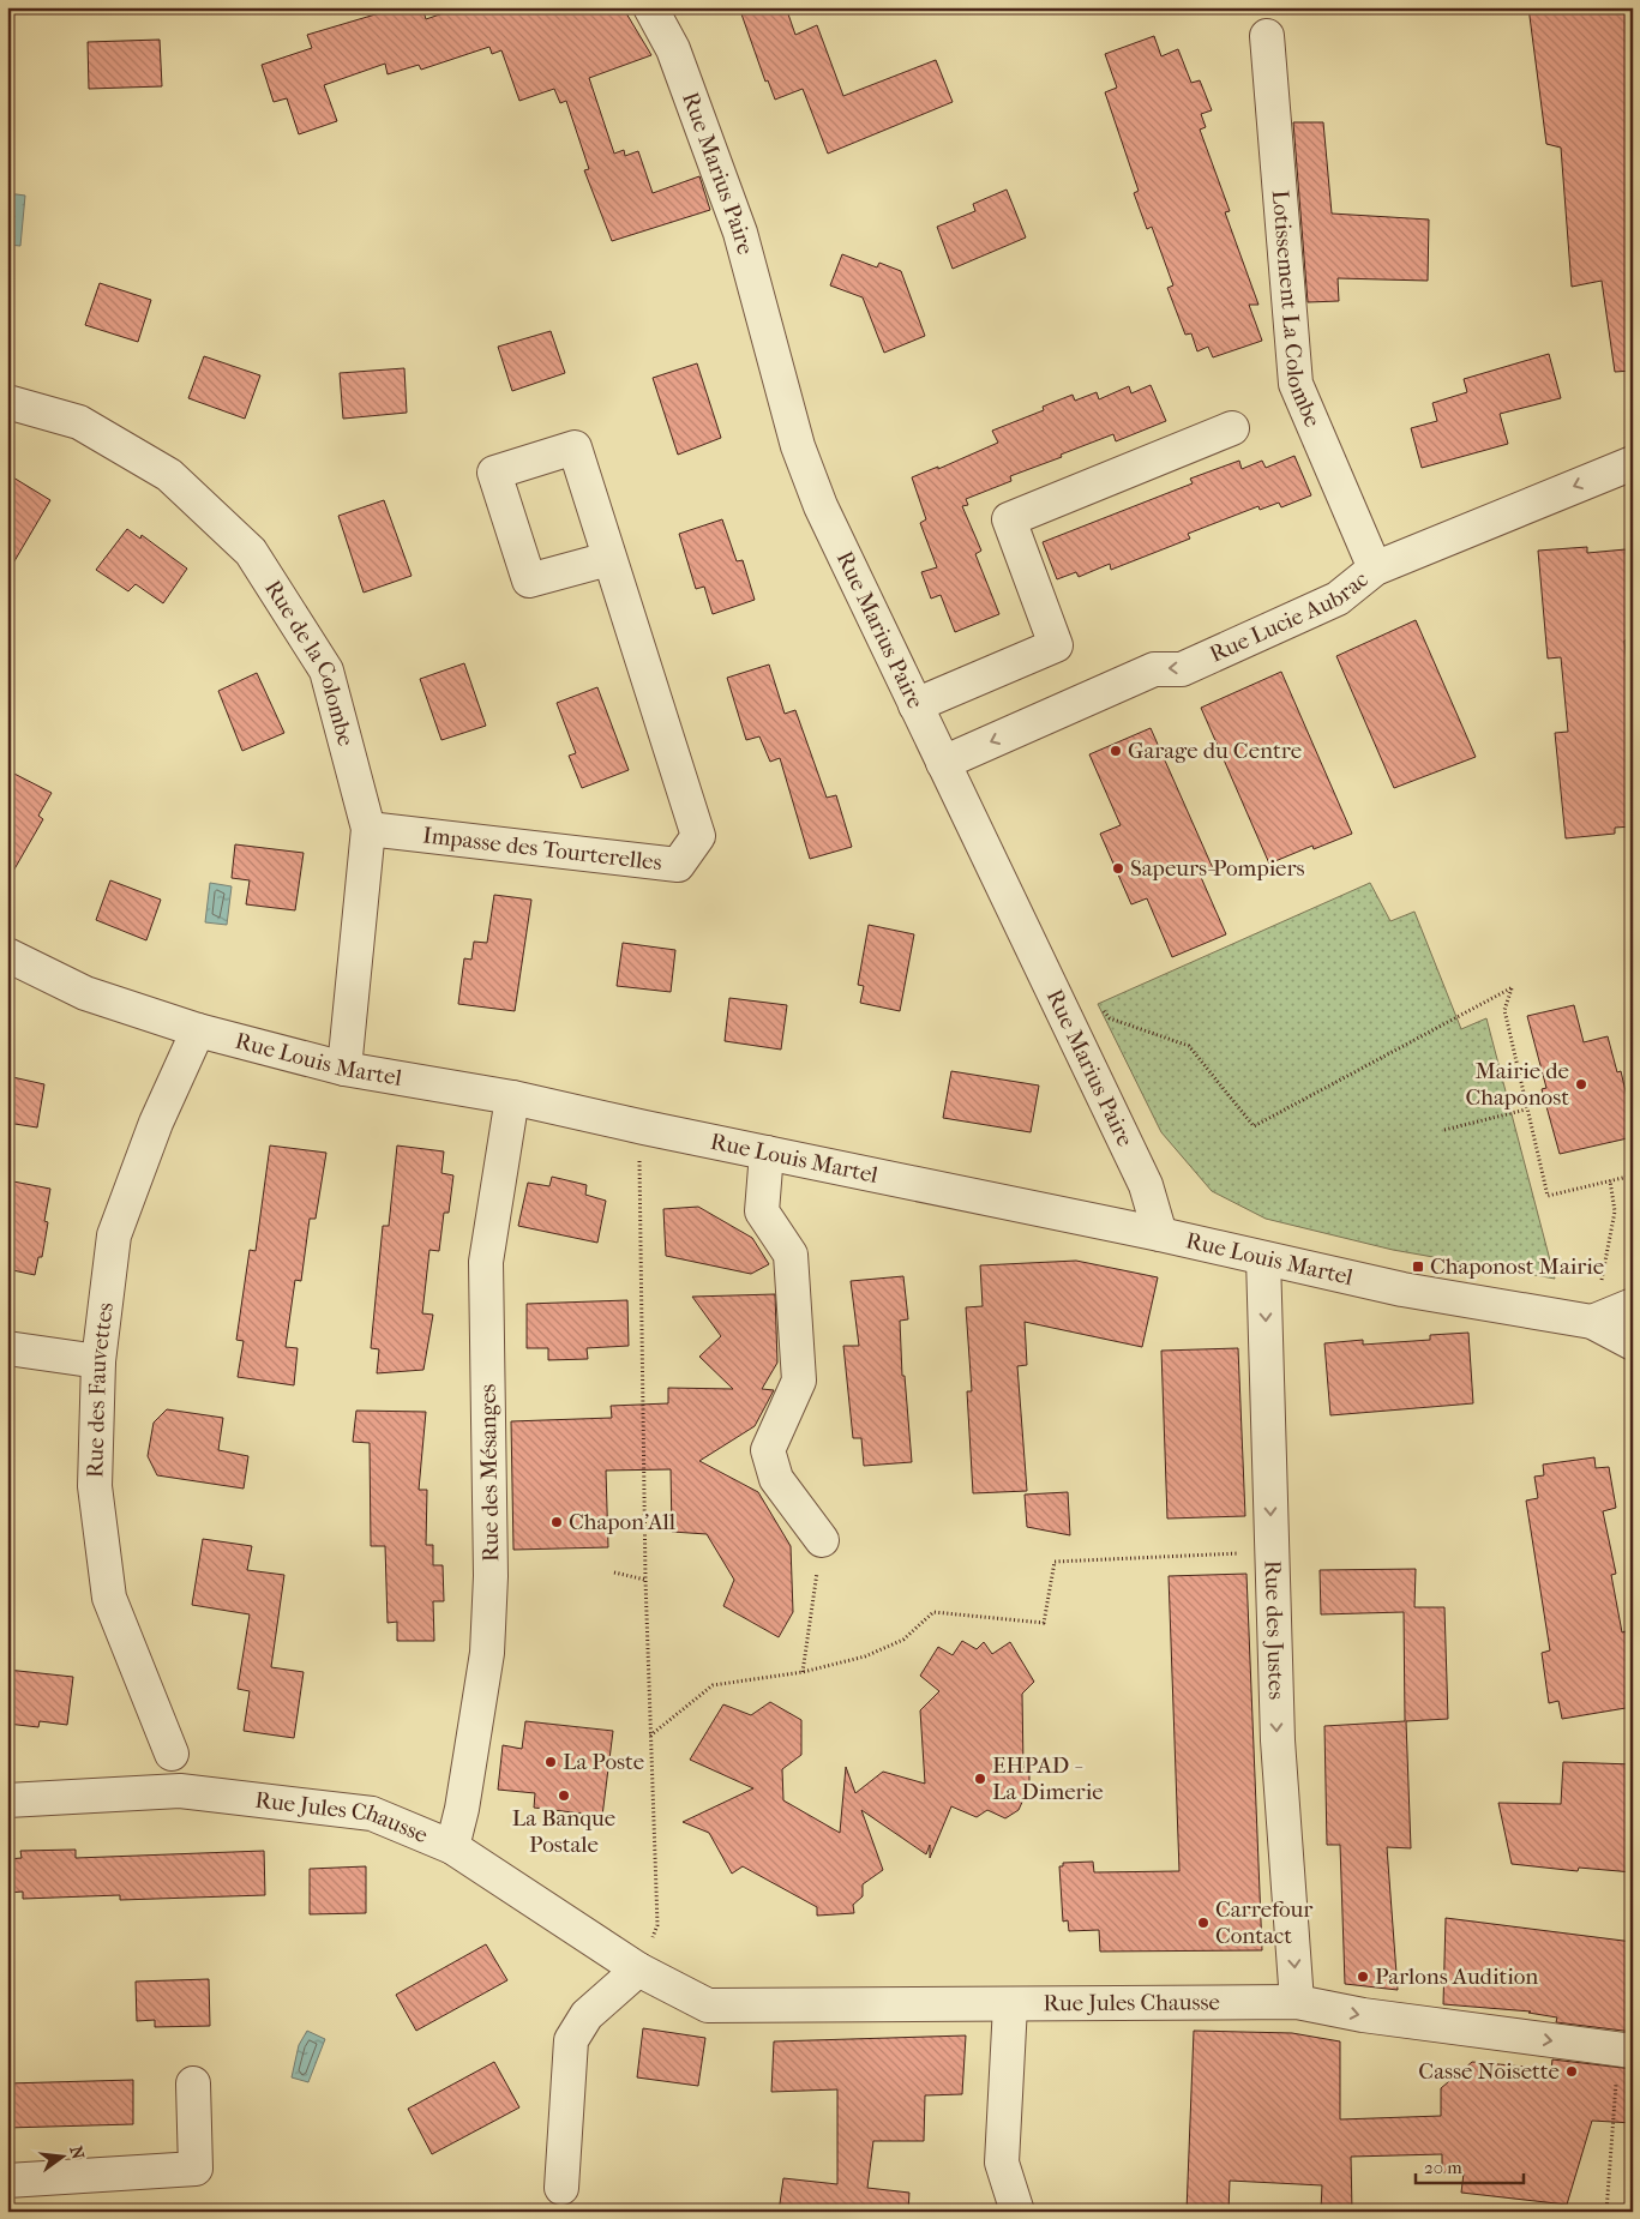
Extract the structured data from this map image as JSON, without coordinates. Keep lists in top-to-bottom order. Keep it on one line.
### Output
{"streets":{"street":["Rue Marius Paire","Lotissement La Colombe","Rue Lucie Aubrac","Rue de la Colombe","Impasse des Tourterelles","Rue Louis Martel","Rue des Fauvettes","Rue des Mésanges","Rue des Justes","Rue Jules Chausse"]},"crossings":[["Rue Marius Paire","Rue Lucie Aubrac"],["Rue Marius Paire","Rue Louis Martel"],["Lotissement La Colombe","Rue Lucie Aubrac"],["Rue de la Colombe","Impasse des Tourterelles"],["Rue de la Colombe","Rue Louis Martel"],["Rue Louis Martel","Rue des Fauvettes"],["Rue Louis Martel","Rue des Mésanges"],["Rue Louis Martel","Rue des Justes"],["Rue des Mésanges","Rue Jules Chausse"],["Rue des Justes","Rue Jules Chausse"]],"one_way":["Rue Lucie Aubrac","Rue des Justes"],"places":{"other":["Garage du Centre","Sapeurs-Pompiers","Mairie de Chaponost","Chapon'All","La Poste","EHPAD - La Dimerie","La Banque Postale","Carrefour Contact","Parlons Audition","Casse Noisette"],"transit":["Chaponost Mairie"]},"scale_bar":"20 m","north":"right"}
